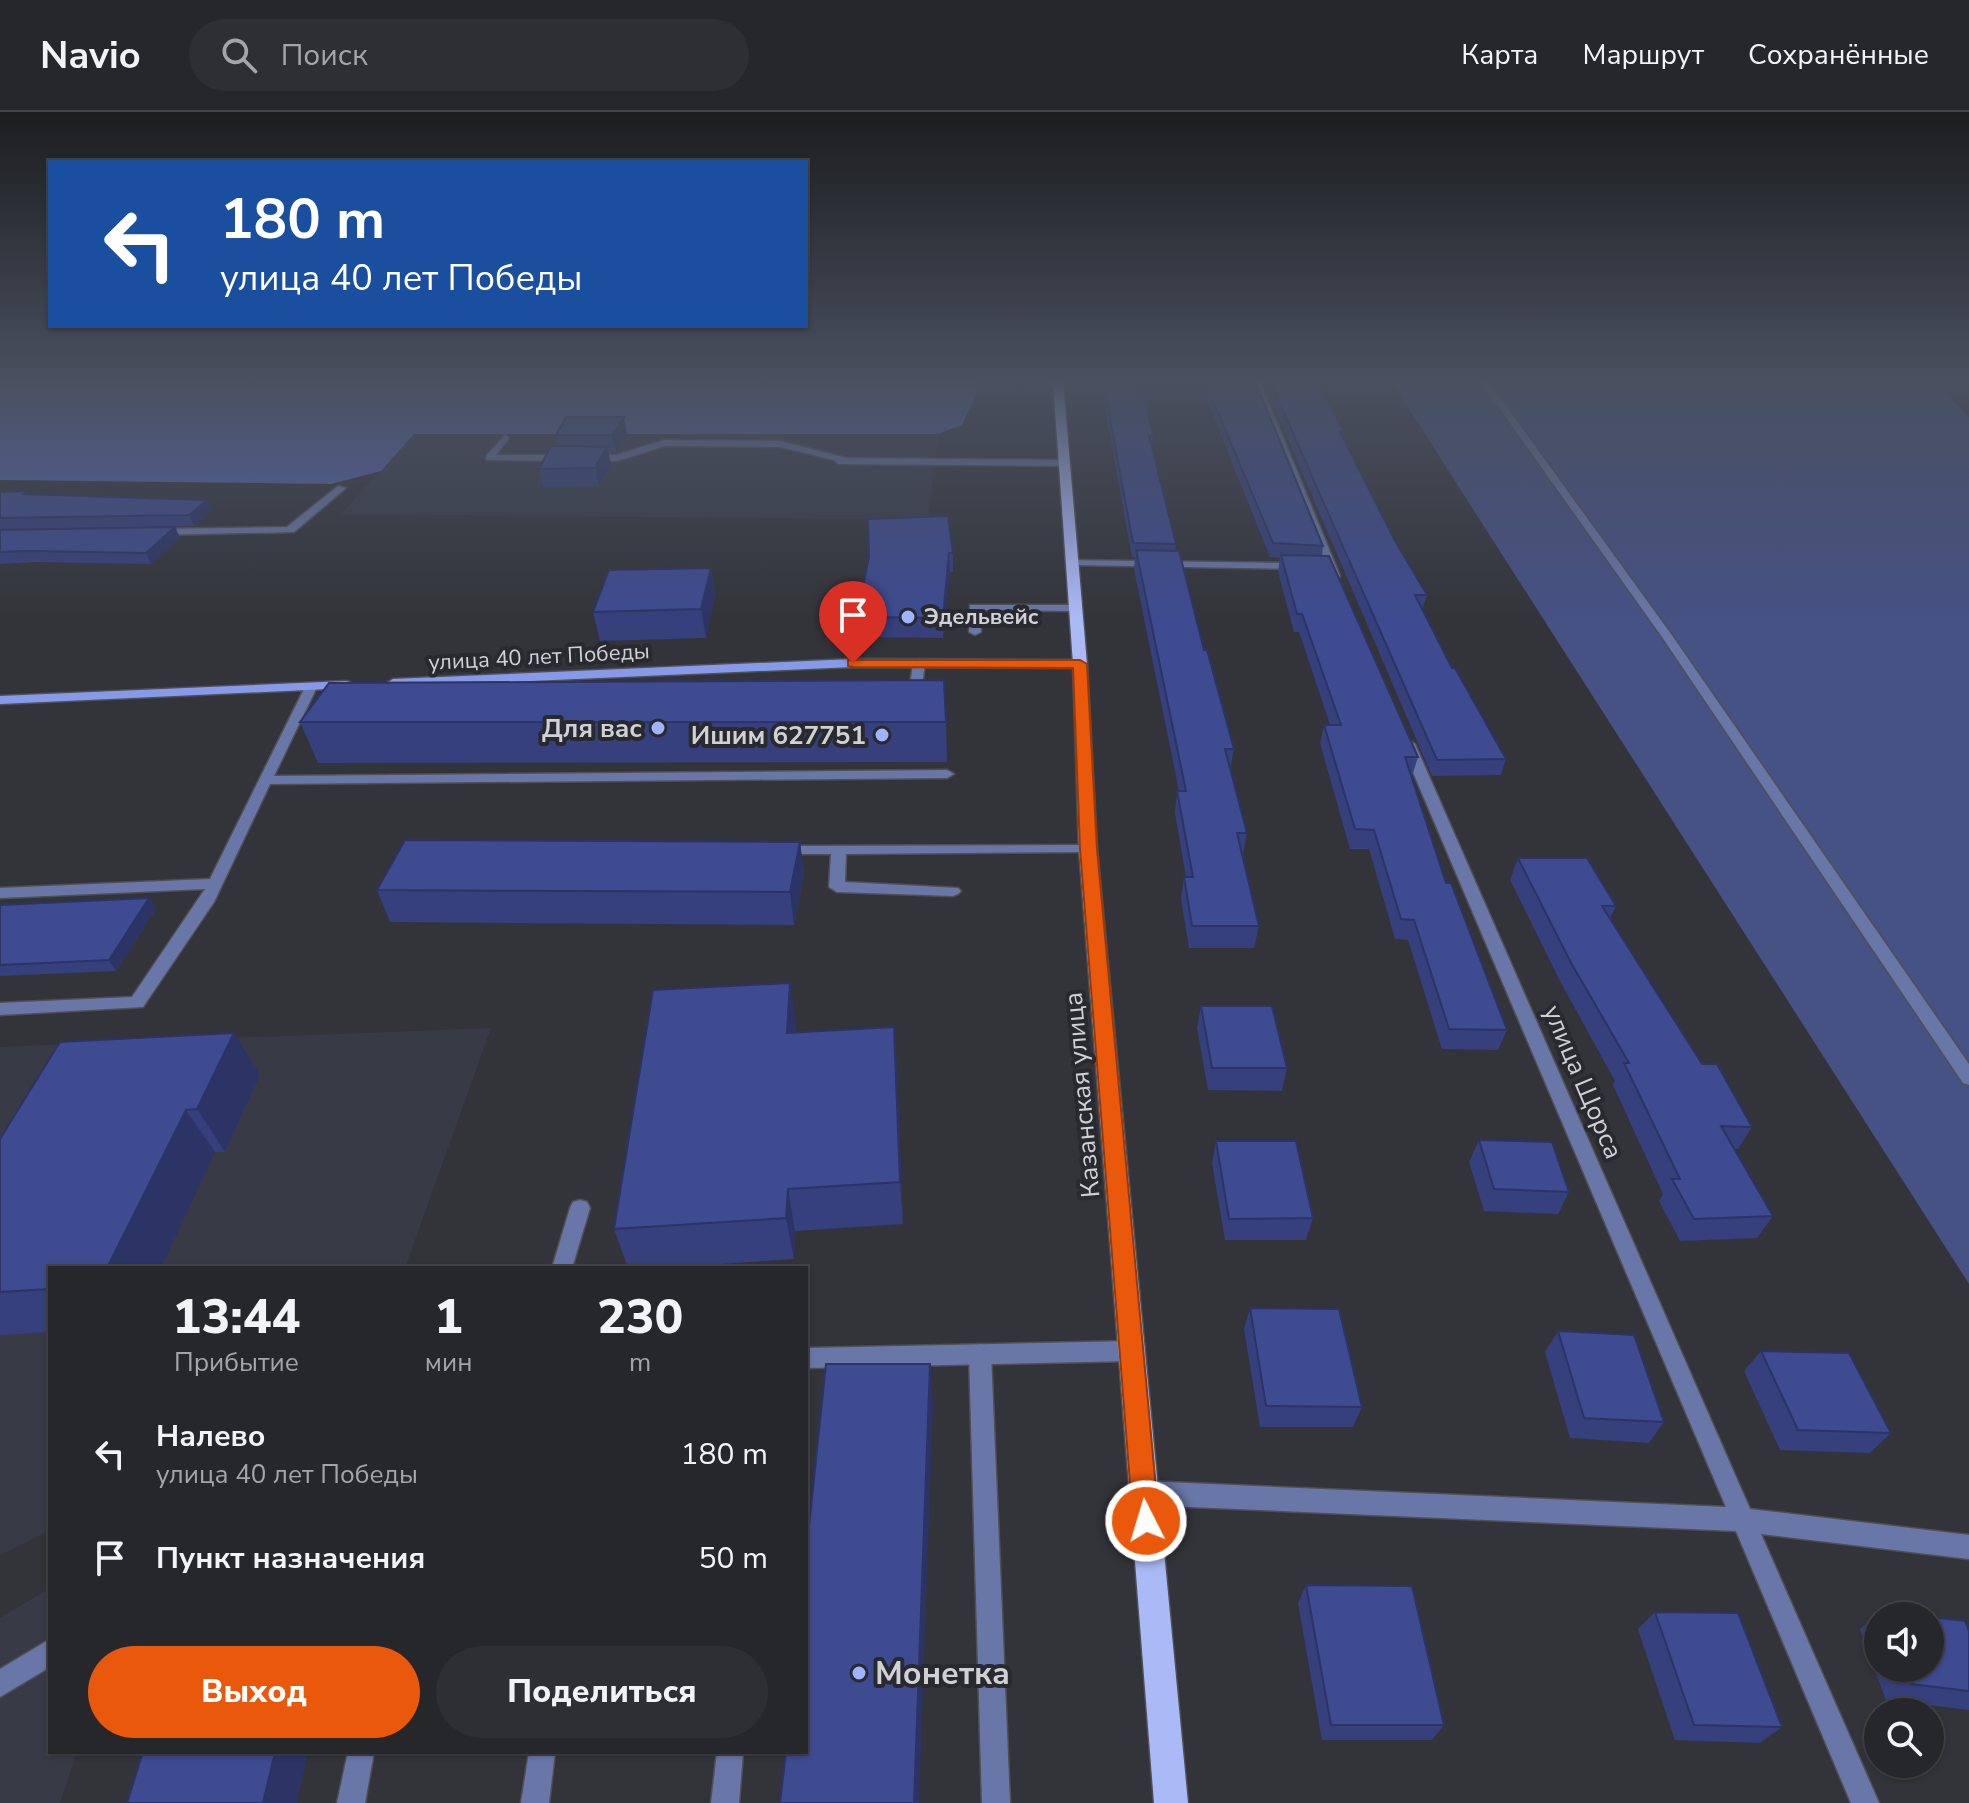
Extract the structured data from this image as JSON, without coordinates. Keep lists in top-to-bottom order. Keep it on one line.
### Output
{"streets":{"main road":["Казанская улица"],"street":["улица 40 лет Победы","улица Щорса"]},"crossings":[["улица 40 лет Победы","Казанская улица"]],"places":["Эдельвейс","Для вас","Ишим 627751","Монетка"],"page":{"header":"Navio","search":"Поиск","nav":["Карта","Маршрут","Сохранённые"],"turn":["180 m","улица 40 лет Победы"],"eta":["13:44","Прибытие","1","мин","230","m"],"list":[{"name":"Налево","note":"улица 40 лет Победы","value":"180 m"},{"name":"Пункт назначения","value":"50 m"}],"buttons":["Выход","Поделиться"]}}
